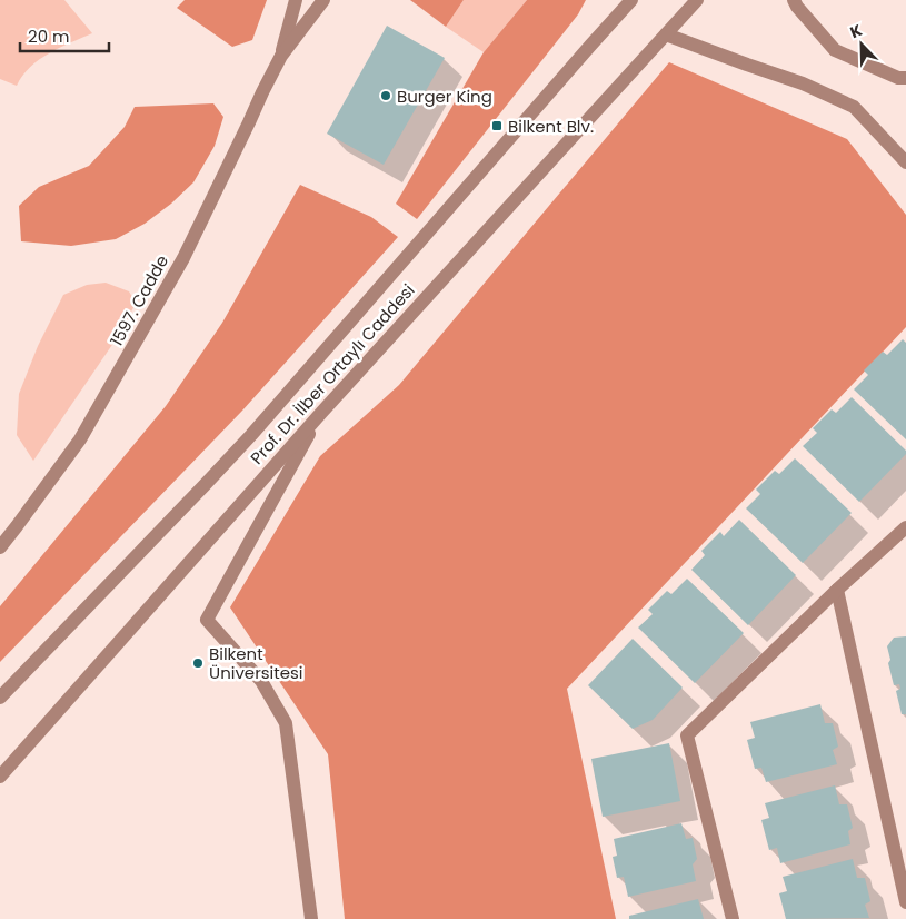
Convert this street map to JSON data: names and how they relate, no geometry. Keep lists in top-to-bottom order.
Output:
{
  "streets": {
    "street": ["1597. Cadde", "Prof. Dr. İlber Ortaylı Caddesi"]
  },
  "places": {
    "other": ["Burger King", "Bilkent Üniversitesi"],
    "transit": ["Bilkent Blv."]
  },
  "scale_bar": "20 m",
  "north": "top left"
}
